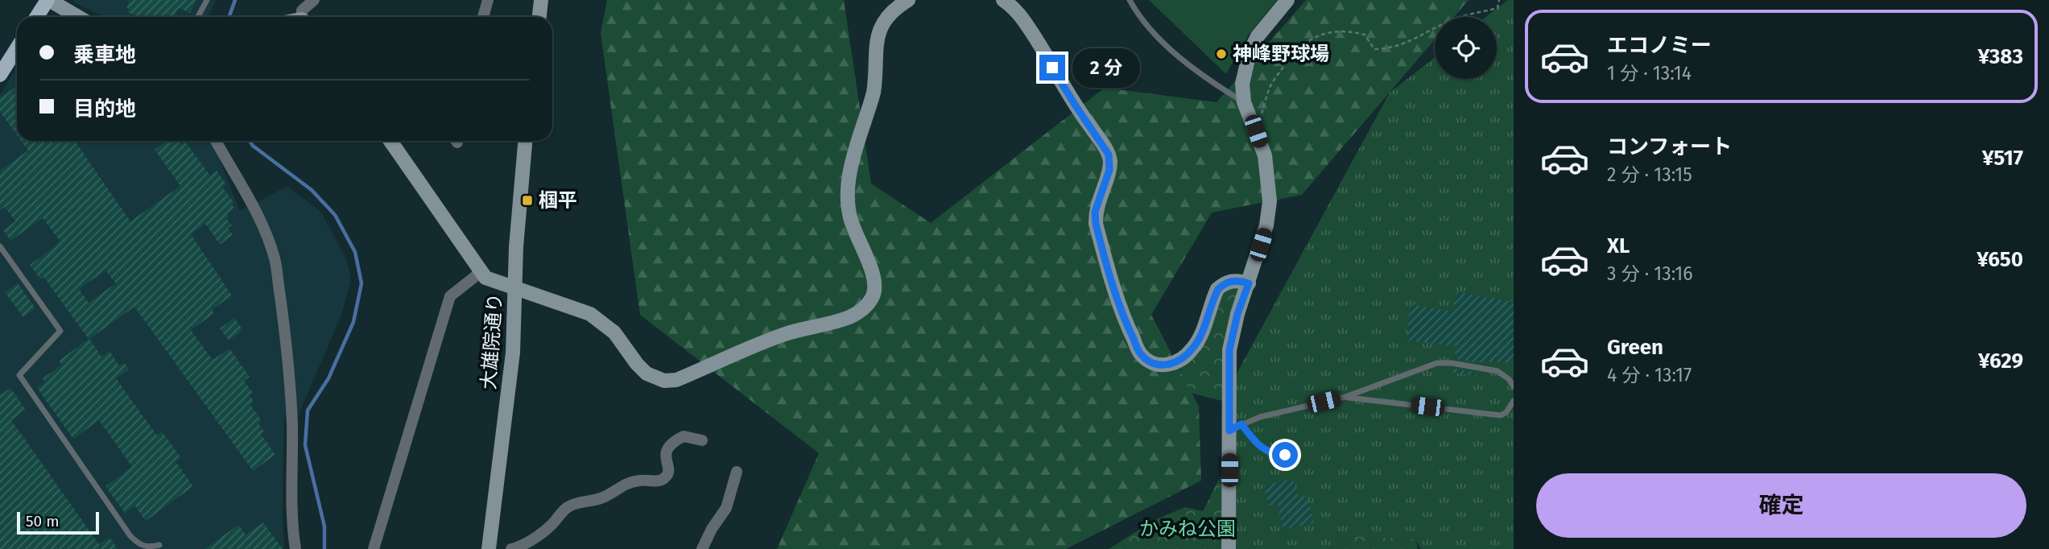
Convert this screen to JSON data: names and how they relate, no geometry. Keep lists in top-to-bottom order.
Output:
{
  "streets": {
    "street": ["大雄院通り"]
  },
  "parks": ["かみね公園"],
  "places": {
    "other": ["神峰野球場"],
    "transit": ["椢平"]
  },
  "scale_bar": "50 m",
  "page": {
    "list": [
      {
        "name": "エコノミー",
        "note": "1 分 · 13:14",
        "value": "¥383"
      },
      {
        "name": "コンフォート",
        "note": "2 分 · 13:15",
        "value": "¥517"
      },
      {
        "name": "XL",
        "note": "3 分 · 13:16",
        "value": "¥650"
      },
      {
        "name": "Green",
        "note": "4 分 · 13:17",
        "value": "¥629"
      }
    ],
    "banner": ["乗車地", "目的地"],
    "bubble": "2 分",
    "buttons": "確定",
    "scale": "50 m"
  }
}
